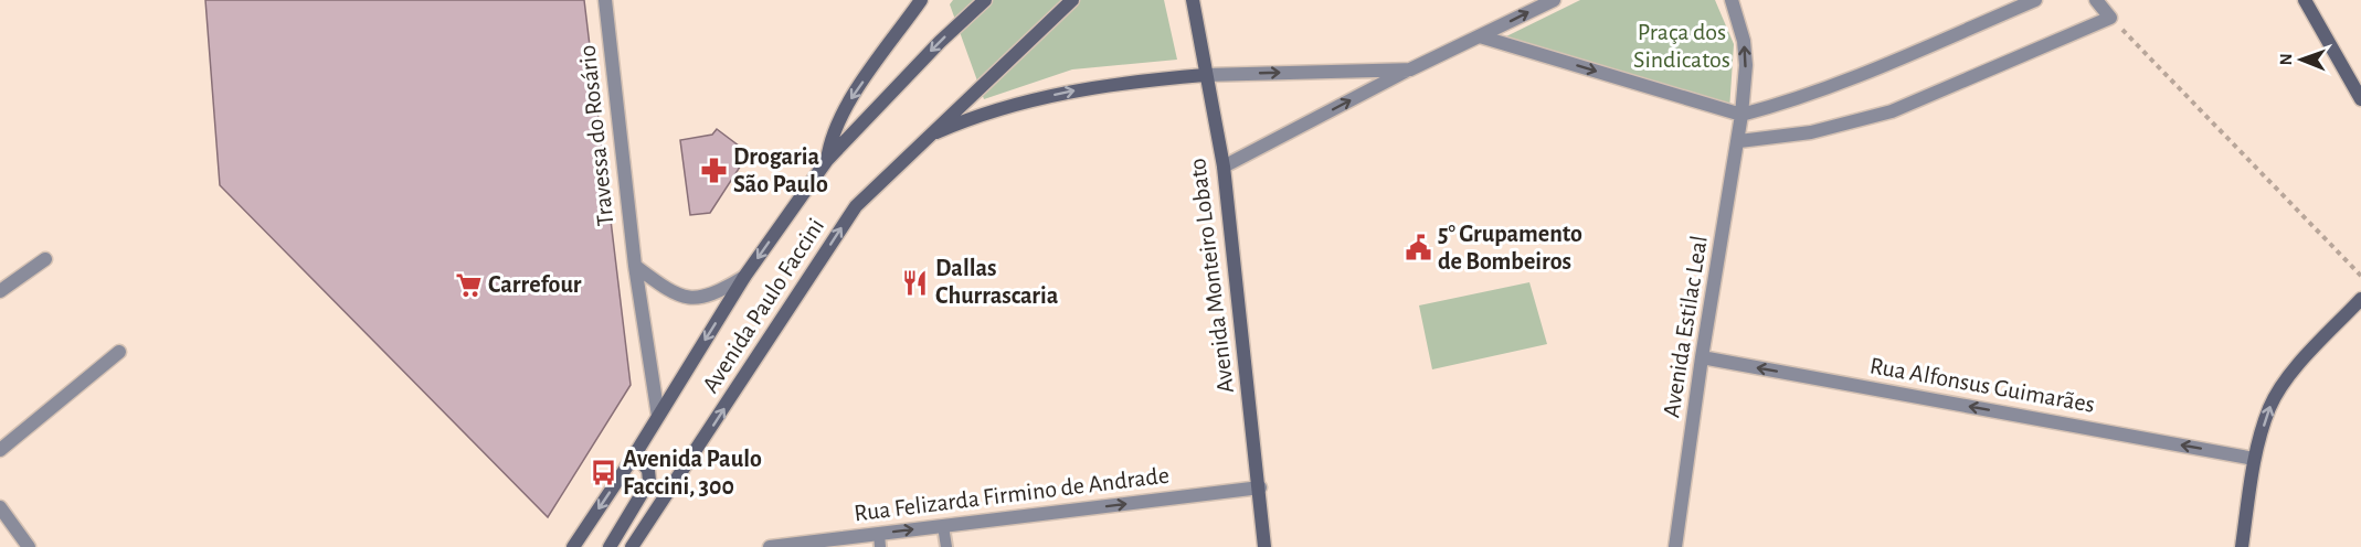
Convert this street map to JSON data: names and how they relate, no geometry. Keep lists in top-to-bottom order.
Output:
{
  "streets": {
    "main road": ["Avenida Monteiro Lobato", "Avenida Paulo Faccini"],
    "street": [
      "Travessa do Rosário",
      "Avenida Estilac Leal",
      "Rua Alfonsus Guimarães",
      "Rua Felizarda Firmino de Andrade"
    ]
  },
  "crossings": [
    ["Travessa do Rosário", "Avenida Paulo Faccini"],
    ["Avenida Monteiro Lobato", "Rua Felizarda Firmino de Andrade"],
    ["Avenida Estilac Leal", "Rua Alfonsus Guimarães"]
  ],
  "one_way": ["Rua Alfonsus Guimarães", "Rua Felizarda Firmino de Andrade"],
  "parks": ["Praça dos Sindicatos"],
  "places": {
    "pharmacy": ["Drogaria São Paulo"],
    "public building": ["5° Grupamento de Bombeiros"],
    "restaurant": ["Dallas Churrascaria"],
    "supermarket": ["Carrefour"],
    "bus stop": ["Avenida Paulo Faccini, 300"]
  },
  "north": "left"
}
